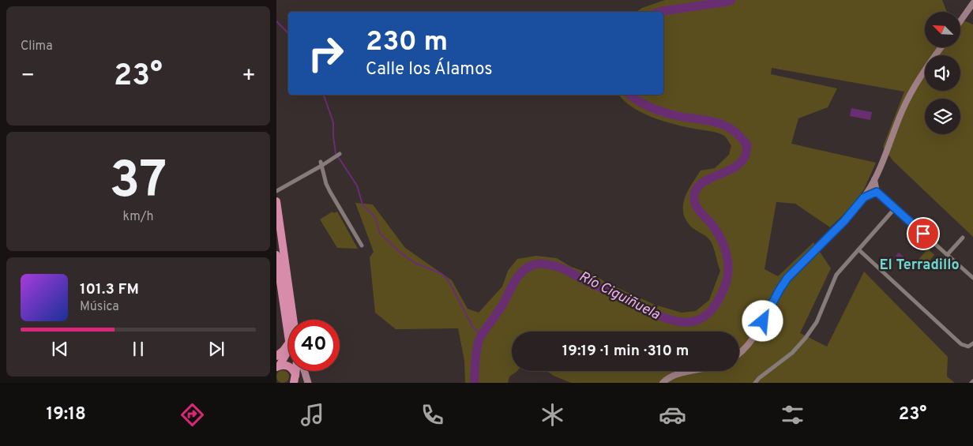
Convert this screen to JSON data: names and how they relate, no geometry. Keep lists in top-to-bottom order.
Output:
{
  "districts": ["El Terradillo"],
  "water": ["Río Ciguiñuela"],
  "north": "top left",
  "page": {
    "tile": [
      "Clima",
      ["37", "km/h"]
    ],
    "turn": ["230 m", "Calle los Álamos"],
    "heat": ["−", "23°", "+"],
    "song": ["101.3 FM", "Música"],
    "limit": "40",
    "trip": "19:19 · 1 min · 310 m",
    "tabs": ["19:18", "23°"]
  }
}
